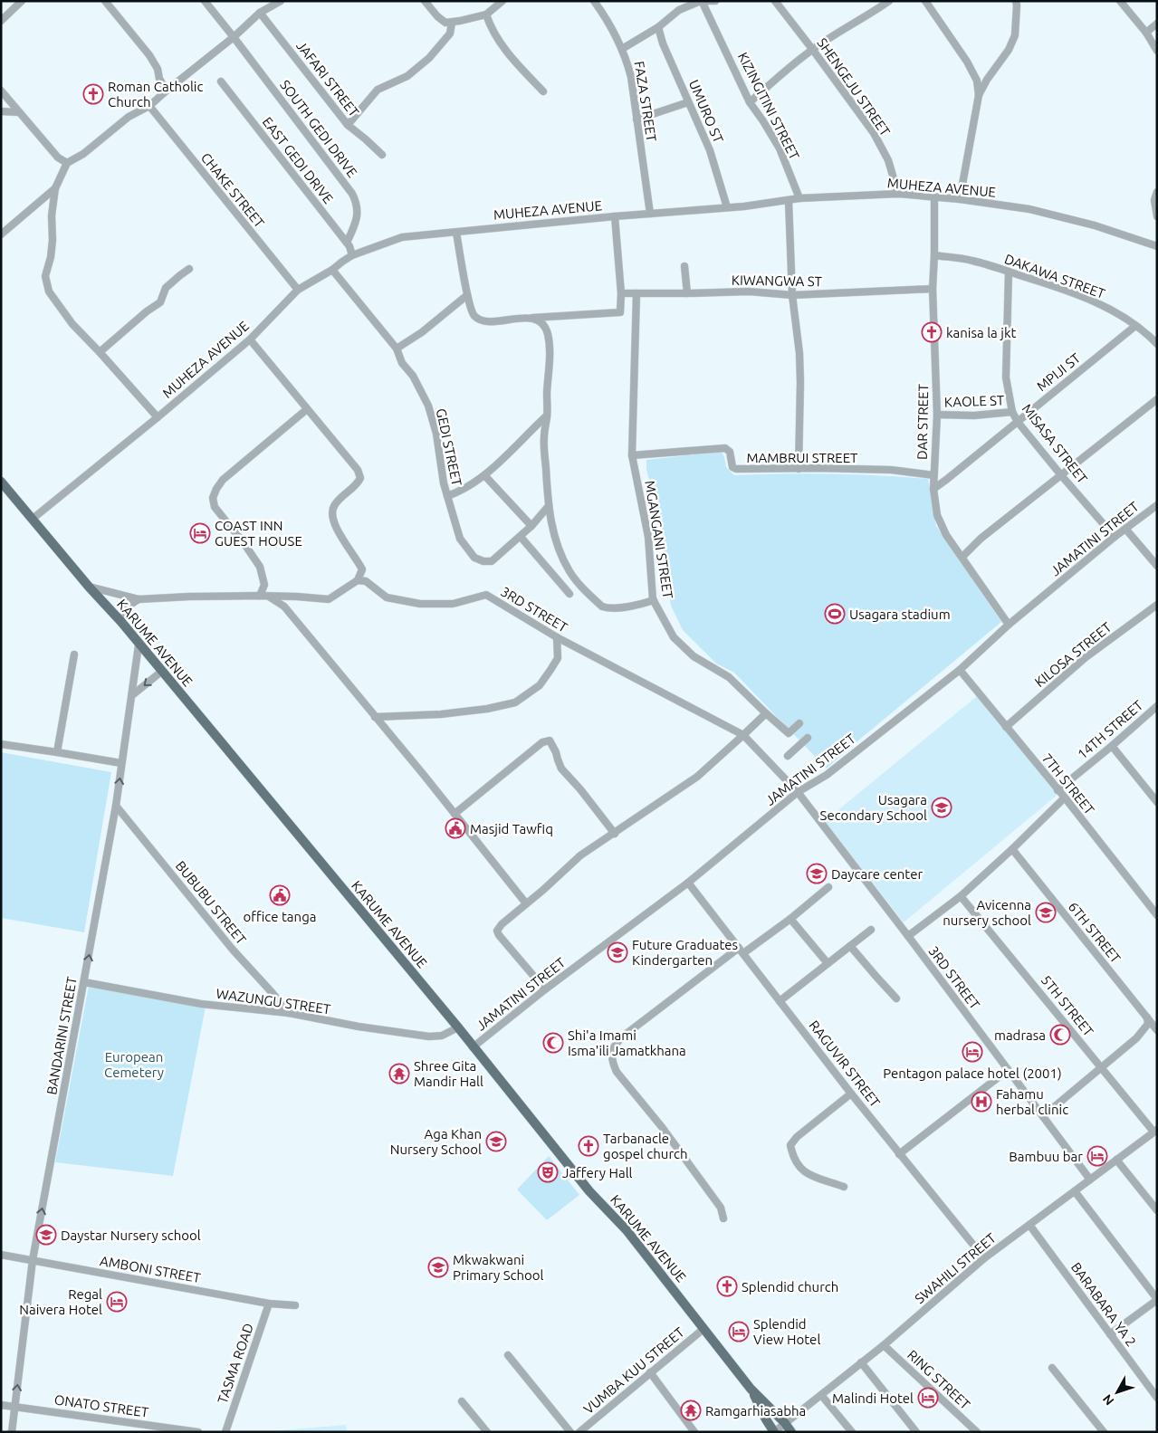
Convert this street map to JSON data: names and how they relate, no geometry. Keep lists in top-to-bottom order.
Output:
{
  "streets": {
    "main road": ["KARUME AVENUE"],
    "street": [
      "JAFARI STREET",
      "SHENGEJU STREET",
      "FAZA STREET",
      "KIZINGITINI STREET",
      "UMURO ST",
      "SOUTH GEDI DRIVE",
      "EAST GEDI DRIVE",
      "MUHEZA AVENUE",
      "CHAKE STREET",
      "DAKAWA STREET",
      "KIWANGWA ST",
      "MPIJI ST",
      "KAOLE ST",
      "DAR STREET",
      "MISASA STREET",
      "GEDI STREET",
      "MAMBRUI STREET",
      "JAMATINI STREET",
      "MGANGANI STREET",
      "3RD STREET",
      "KILOSA STREET",
      "14TH STREET",
      "7TH STREET",
      "BUBUBU STREET",
      "6TH STREET",
      "WAZUNGU STREET",
      "5TH STREET",
      "BANDARINI STREET",
      "RAGUVIR STREET",
      "SWAHILI STREET",
      "AMBONI STREET",
      "BARABARA YA 2",
      "TASMA ROAD",
      "VUMBA KUU STREET",
      "RING STREET",
      "ONATO STREET"
    ]
  },
  "crossings": [
    ["SHENGEJU STREET", "MUHEZA AVENUE"],
    ["FAZA STREET", "MUHEZA AVENUE"],
    ["KIZINGITINI STREET", "MUHEZA AVENUE"],
    ["UMURO ST", "MUHEZA AVENUE"],
    ["SOUTH GEDI DRIVE", "EAST GEDI DRIVE"],
    ["EAST GEDI DRIVE", "MUHEZA AVENUE"],
    ["MUHEZA AVENUE", "CHAKE STREET"],
    ["MUHEZA AVENUE", "DAR STREET"],
    ["MUHEZA AVENUE", "GEDI STREET"],
    ["MUHEZA AVENUE", "KARUME AVENUE"],
    ["DAKAWA STREET", "MPIJI ST"],
    ["DAKAWA STREET", "DAR STREET"],
    ["DAKAWA STREET", "MISASA STREET"],
    ["KIWANGWA ST", "DAR STREET"],
    ["KIWANGWA ST", "MGANGANI STREET"],
    ["MPIJI ST", "DAR STREET"],
    ["MPIJI ST", "MISASA STREET"],
    ["KAOLE ST", "DAR STREET"],
    ["KAOLE ST", "MISASA STREET"],
    ["DAR STREET", "MAMBRUI STREET"],
    ["DAR STREET", "JAMATINI STREET"],
    ["MISASA STREET", "JAMATINI STREET"],
    ["MAMBRUI STREET", "MGANGANI STREET"],
    ["JAMATINI STREET", "3RD STREET"],
    ["JAMATINI STREET", "KARUME AVENUE"],
    ["JAMATINI STREET", "7TH STREET"],
    ["JAMATINI STREET", "RAGUVIR STREET"],
    ["3RD STREET", "SWAHILI STREET"],
    ["KARUME AVENUE", "WAZUNGU STREET"],
    ["KARUME AVENUE", "BANDARINI STREET"],
    ["KARUME AVENUE", "SWAHILI STREET"],
    ["KARUME AVENUE", "VUMBA KUU STREET"],
    ["KILOSA STREET", "7TH STREET"],
    ["14TH STREET", "7TH STREET"],
    ["BUBUBU STREET", "WAZUNGU STREET"],
    ["BUBUBU STREET", "BANDARINI STREET"],
    ["WAZUNGU STREET", "BANDARINI STREET"],
    ["5TH STREET", "SWAHILI STREET"],
    ["BANDARINI STREET", "AMBONI STREET"],
    ["BANDARINI STREET", "ONATO STREET"],
    ["RAGUVIR STREET", "SWAHILI STREET"],
    ["SWAHILI STREET", "BARABARA YA 2"],
    ["SWAHILI STREET", "RING STREET"],
    ["AMBONI STREET", "TASMA ROAD"]
  ],
  "one_way": ["BANDARINI STREET"],
  "parks": ["European Cemetery"],
  "places": {
    "church": [
      "Roman Catholic Church",
      "kanisa la jkt",
      "Tarbanacle gospel church",
      "Splendid church"
    ],
    "hotel": [
      "COAST INN GUEST HOUSE",
      "Pentagon palace hotel (2001)",
      "Bambuu bar",
      "Regal Naivera Hotel",
      "Splendid View Hotel",
      "Malindi Hotel"
    ],
    "sports": ["Usagara stadium"],
    "school or university": [
      "Usagara Secondary School",
      "Daycare center",
      "Avicenna nursery school",
      "Future Graduates Kindergarten",
      "Aga Khan Nursery School",
      "Daystar Nursery school",
      "Mkwakwani Primary School"
    ],
    "public building": ["Masjid Tawfiq", "office tanga"],
    "mosque": ["madrasa", "Shi'a Imami Isma'ili Jamatkhana"],
    "temple": ["Shree Gita Mandir Hall", "Ramgarhiasabha"],
    "hospital": ["Fahamu herbal clinic"],
    "theatre": ["Jaffery Hall"]
  },
  "north": "bottom left"
}
